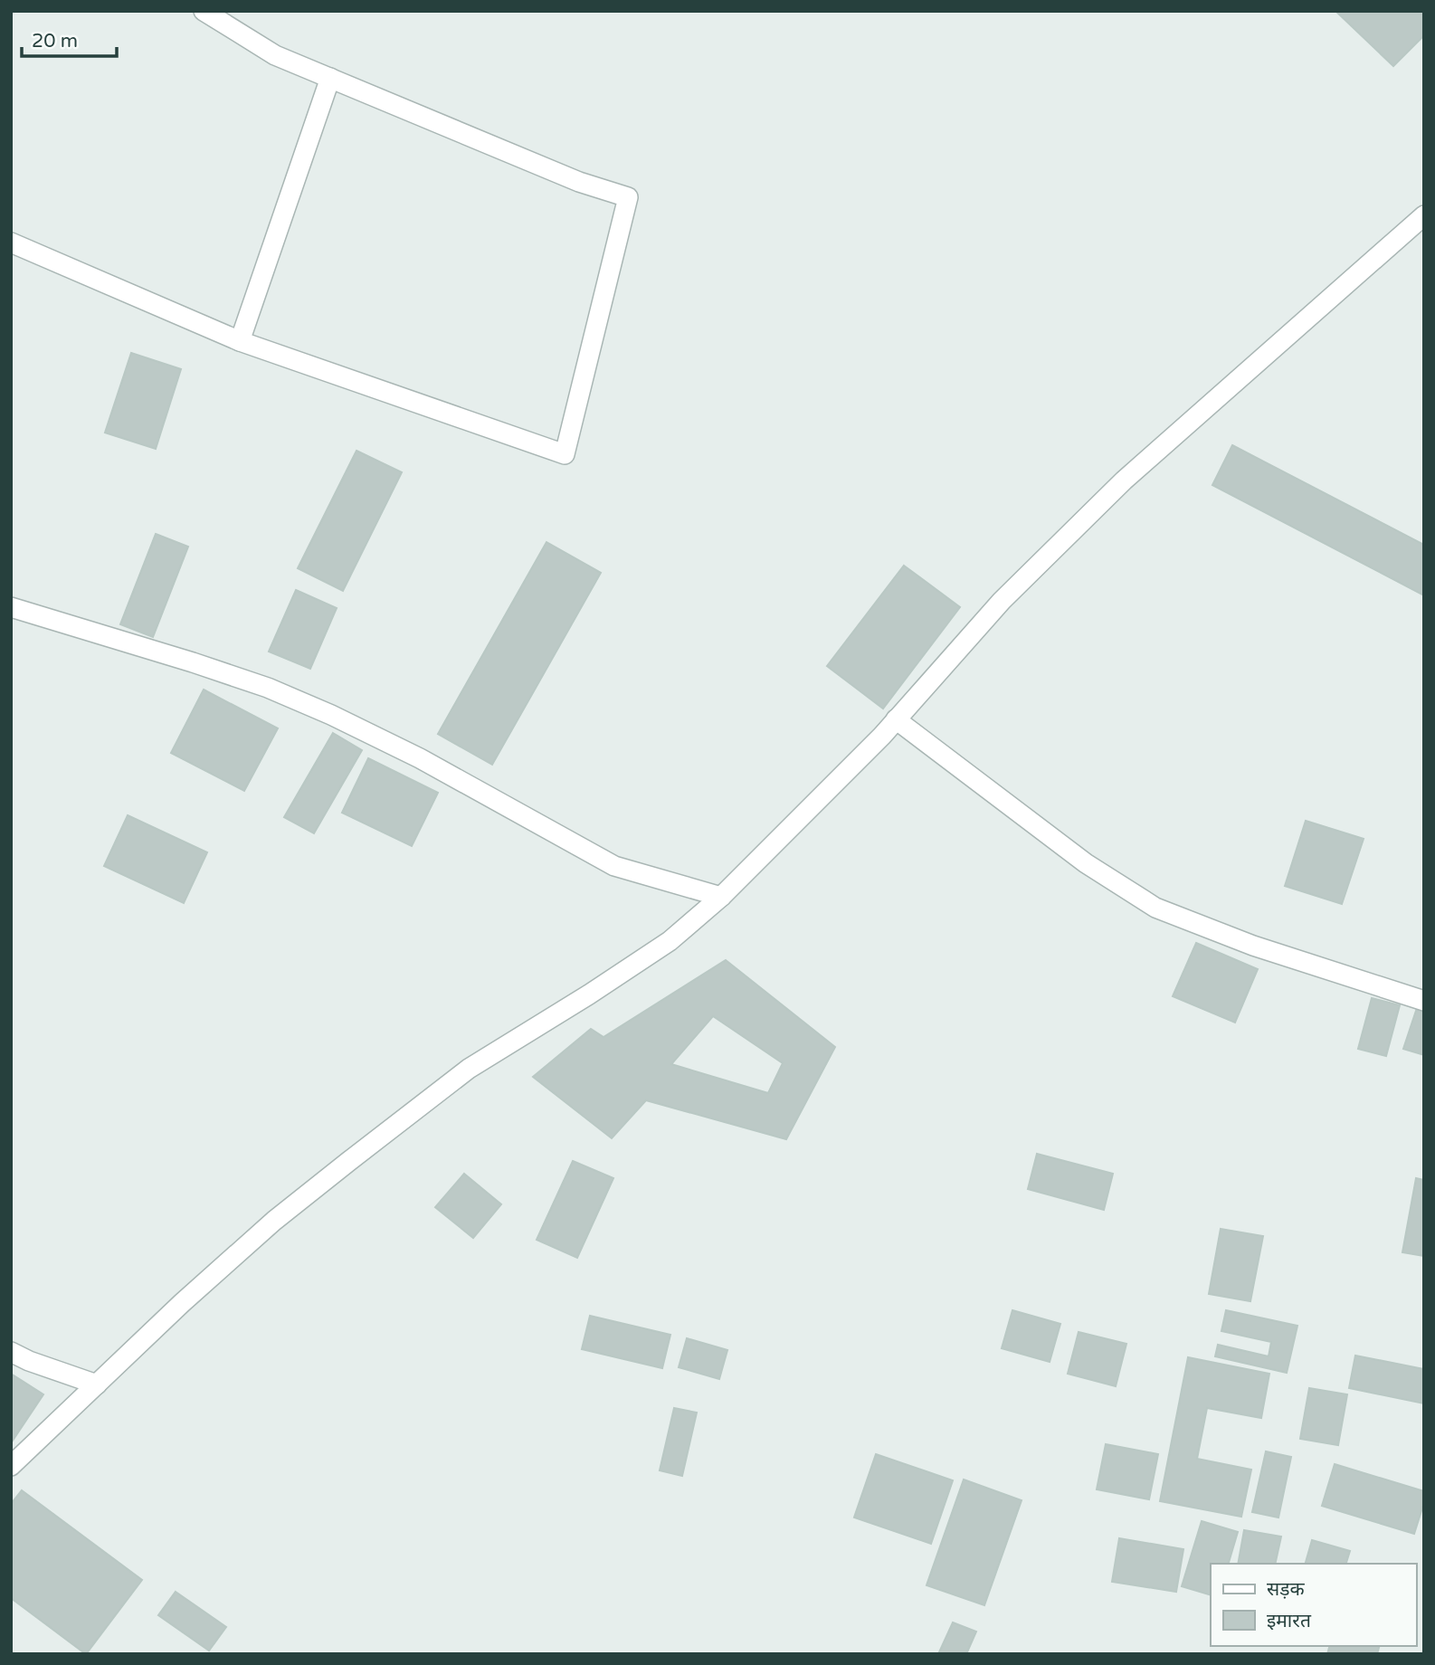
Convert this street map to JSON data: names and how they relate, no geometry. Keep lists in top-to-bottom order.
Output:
{
  "legend": ["सड़क", "इमारत"],
  "scale_bar": "20 m"
}
